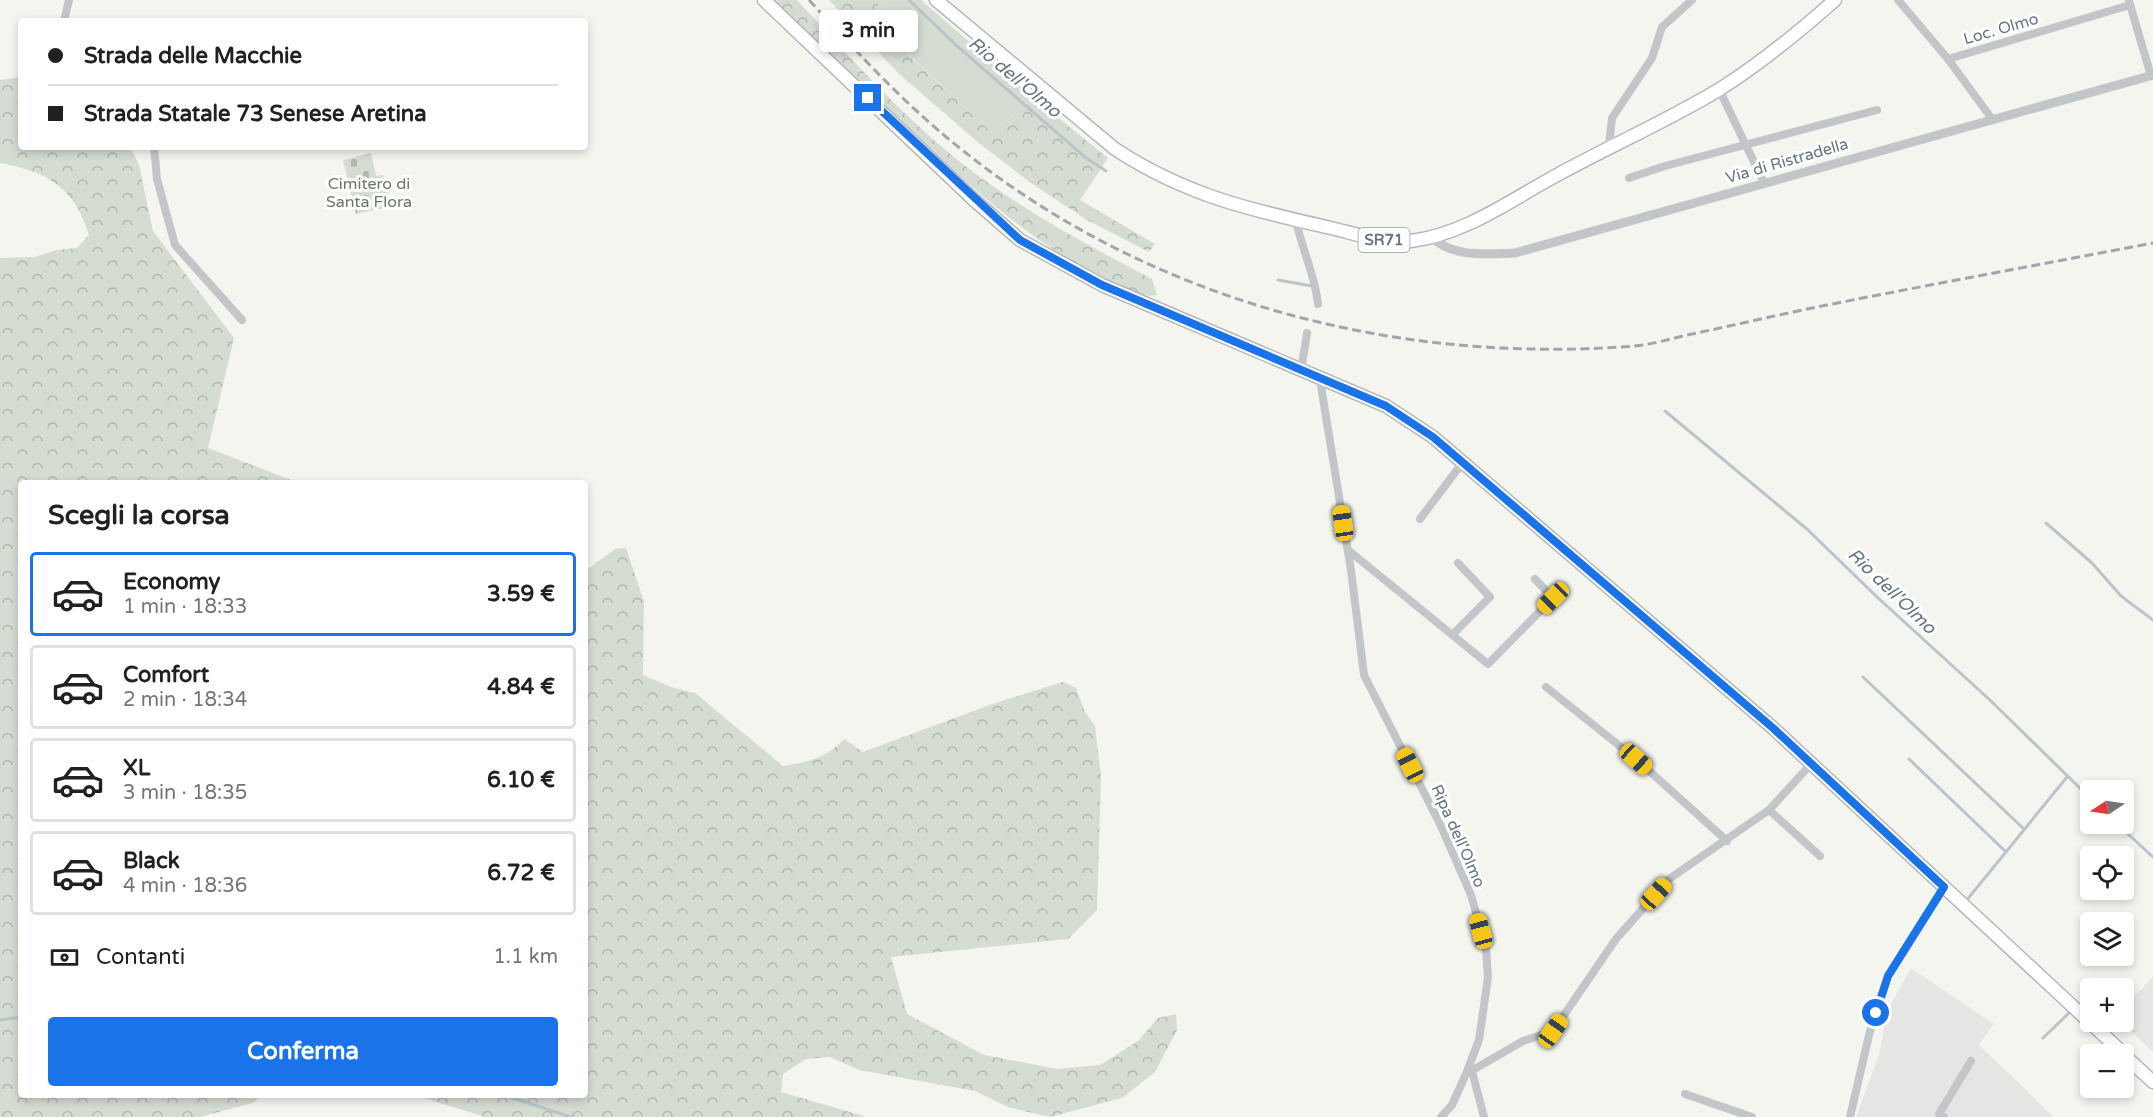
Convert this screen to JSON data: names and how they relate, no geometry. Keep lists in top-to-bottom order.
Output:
{
  "streets": {
    "main road": ["SR71"],
    "street": ["Loc. Olmo", "Via di Ristradella", "Ripa dell'Olmo"]
  },
  "crossings": [
    ["Loc. Olmo", "Via di Ristradella"],
    ["Via di Ristradella", "SR71"]
  ],
  "water": ["Rio dell'Olmo"],
  "parks": ["Cimitero di Santa Flora"],
  "north": "left",
  "page": {
    "bubble": "3 min",
    "banner": ["Strada delle Macchie", "Strada Statale 73 Senese Aretina"],
    "heading": "Scegli la corsa",
    "list": [
      {
        "name": "Economy",
        "note": "1 min · 18:33",
        "value": "3.59 €"
      },
      {
        "name": "Comfort",
        "note": "2 min · 18:34",
        "value": "4.84 €"
      },
      {
        "name": "XL",
        "note": "3 min · 18:35",
        "value": "6.10 €"
      },
      {
        "name": "Black",
        "note": "4 min · 18:36",
        "value": "6.72 €"
      }
    ],
    "map_buttons": ["+", "−"],
    "pay": ["Contanti", "1.1 km"],
    "buttons": "Conferma"
  }
}
